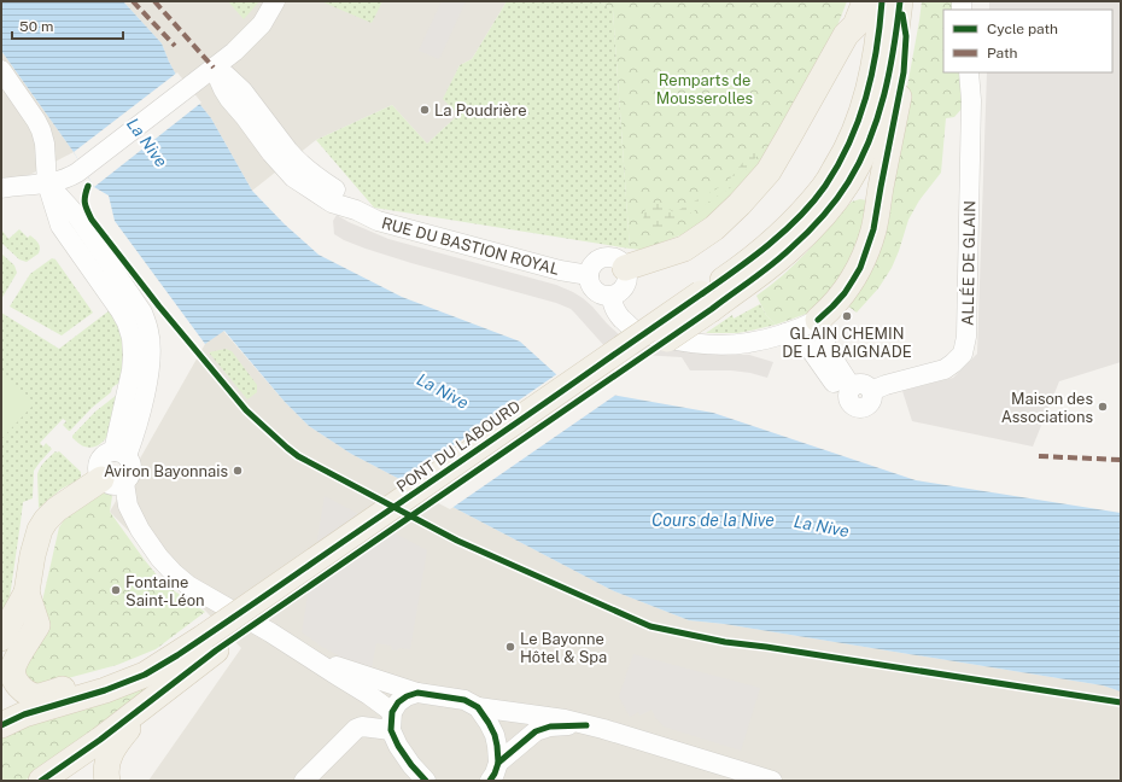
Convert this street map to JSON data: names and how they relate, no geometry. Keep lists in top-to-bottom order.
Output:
{
  "streets": {
    "main road": ["PONT DU LABOURD"],
    "street": ["RUE DU BASTION ROYAL", "ALLÉE DE GLAIN"]
  },
  "water": ["La Nive", "Cours de la Nive"],
  "parks": ["Remparts de Mousserolles"],
  "places": [
    "La Poudrière",
    "GLAIN CHEMIN DE LA BAIGNADE",
    "Maison des Associations",
    "Aviron Bayonnais",
    "Fontaine Saint-Léon",
    "Le Bayonne Hôtel & Spa"
  ],
  "legend": ["Cycle path", "Path"],
  "scale_bar": "50 m"
}
